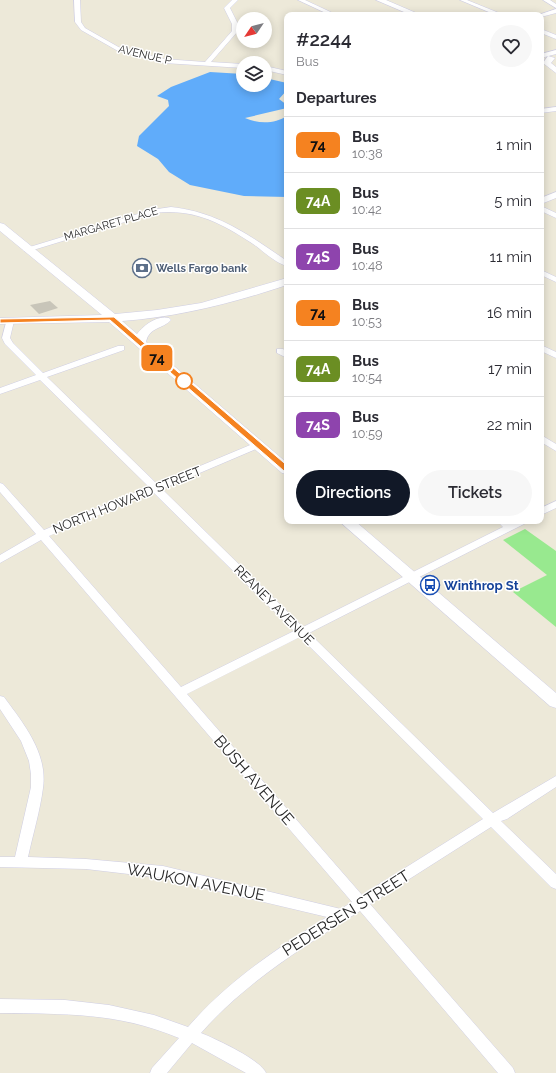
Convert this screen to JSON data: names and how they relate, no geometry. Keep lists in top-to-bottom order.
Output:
{
  "streets": {
    "street": [
      "AVENUE P",
      "MARGARET PLACE",
      "NORTH HOWARD STREET",
      "REANEY AVENUE",
      "BUSH AVENUE",
      "WAUKON AVENUE",
      "PEDERSEN STREET"
    ]
  },
  "crossings": [
    ["NORTH HOWARD STREET", "REANEY AVENUE"],
    ["NORTH HOWARD STREET", "BUSH AVENUE"],
    ["REANEY AVENUE", "PEDERSEN STREET"],
    ["BUSH AVENUE", "PEDERSEN STREET"],
    ["WAUKON AVENUE", "PEDERSEN STREET"]
  ],
  "places": {
    "bank": ["Wells Fargo bank"],
    "bus stop": ["Winthrop St"]
  },
  "lines": ["bus line 74"],
  "north": "bottom left",
  "page": {
    "on_map": "74",
    "heading": [
      ["#2244", "Bus"],
      "Departures"
    ],
    "list": [
      {
        "mark": "74",
        "name": "Bus",
        "note": "10:38",
        "value": "1 min"
      },
      {
        "mark": "74A",
        "name": "Bus",
        "note": "10:42",
        "value": "5 min"
      },
      {
        "mark": "74S",
        "name": "Bus",
        "note": "10:48",
        "value": "11 min"
      },
      {
        "mark": "74",
        "name": "Bus",
        "note": "10:53",
        "value": "16 min"
      },
      {
        "mark": "74A",
        "name": "Bus",
        "note": "10:54",
        "value": "17 min"
      },
      {
        "mark": "74S",
        "name": "Bus",
        "note": "10:59",
        "value": "22 min"
      }
    ],
    "buttons": ["Directions", "Tickets"]
  }
}
